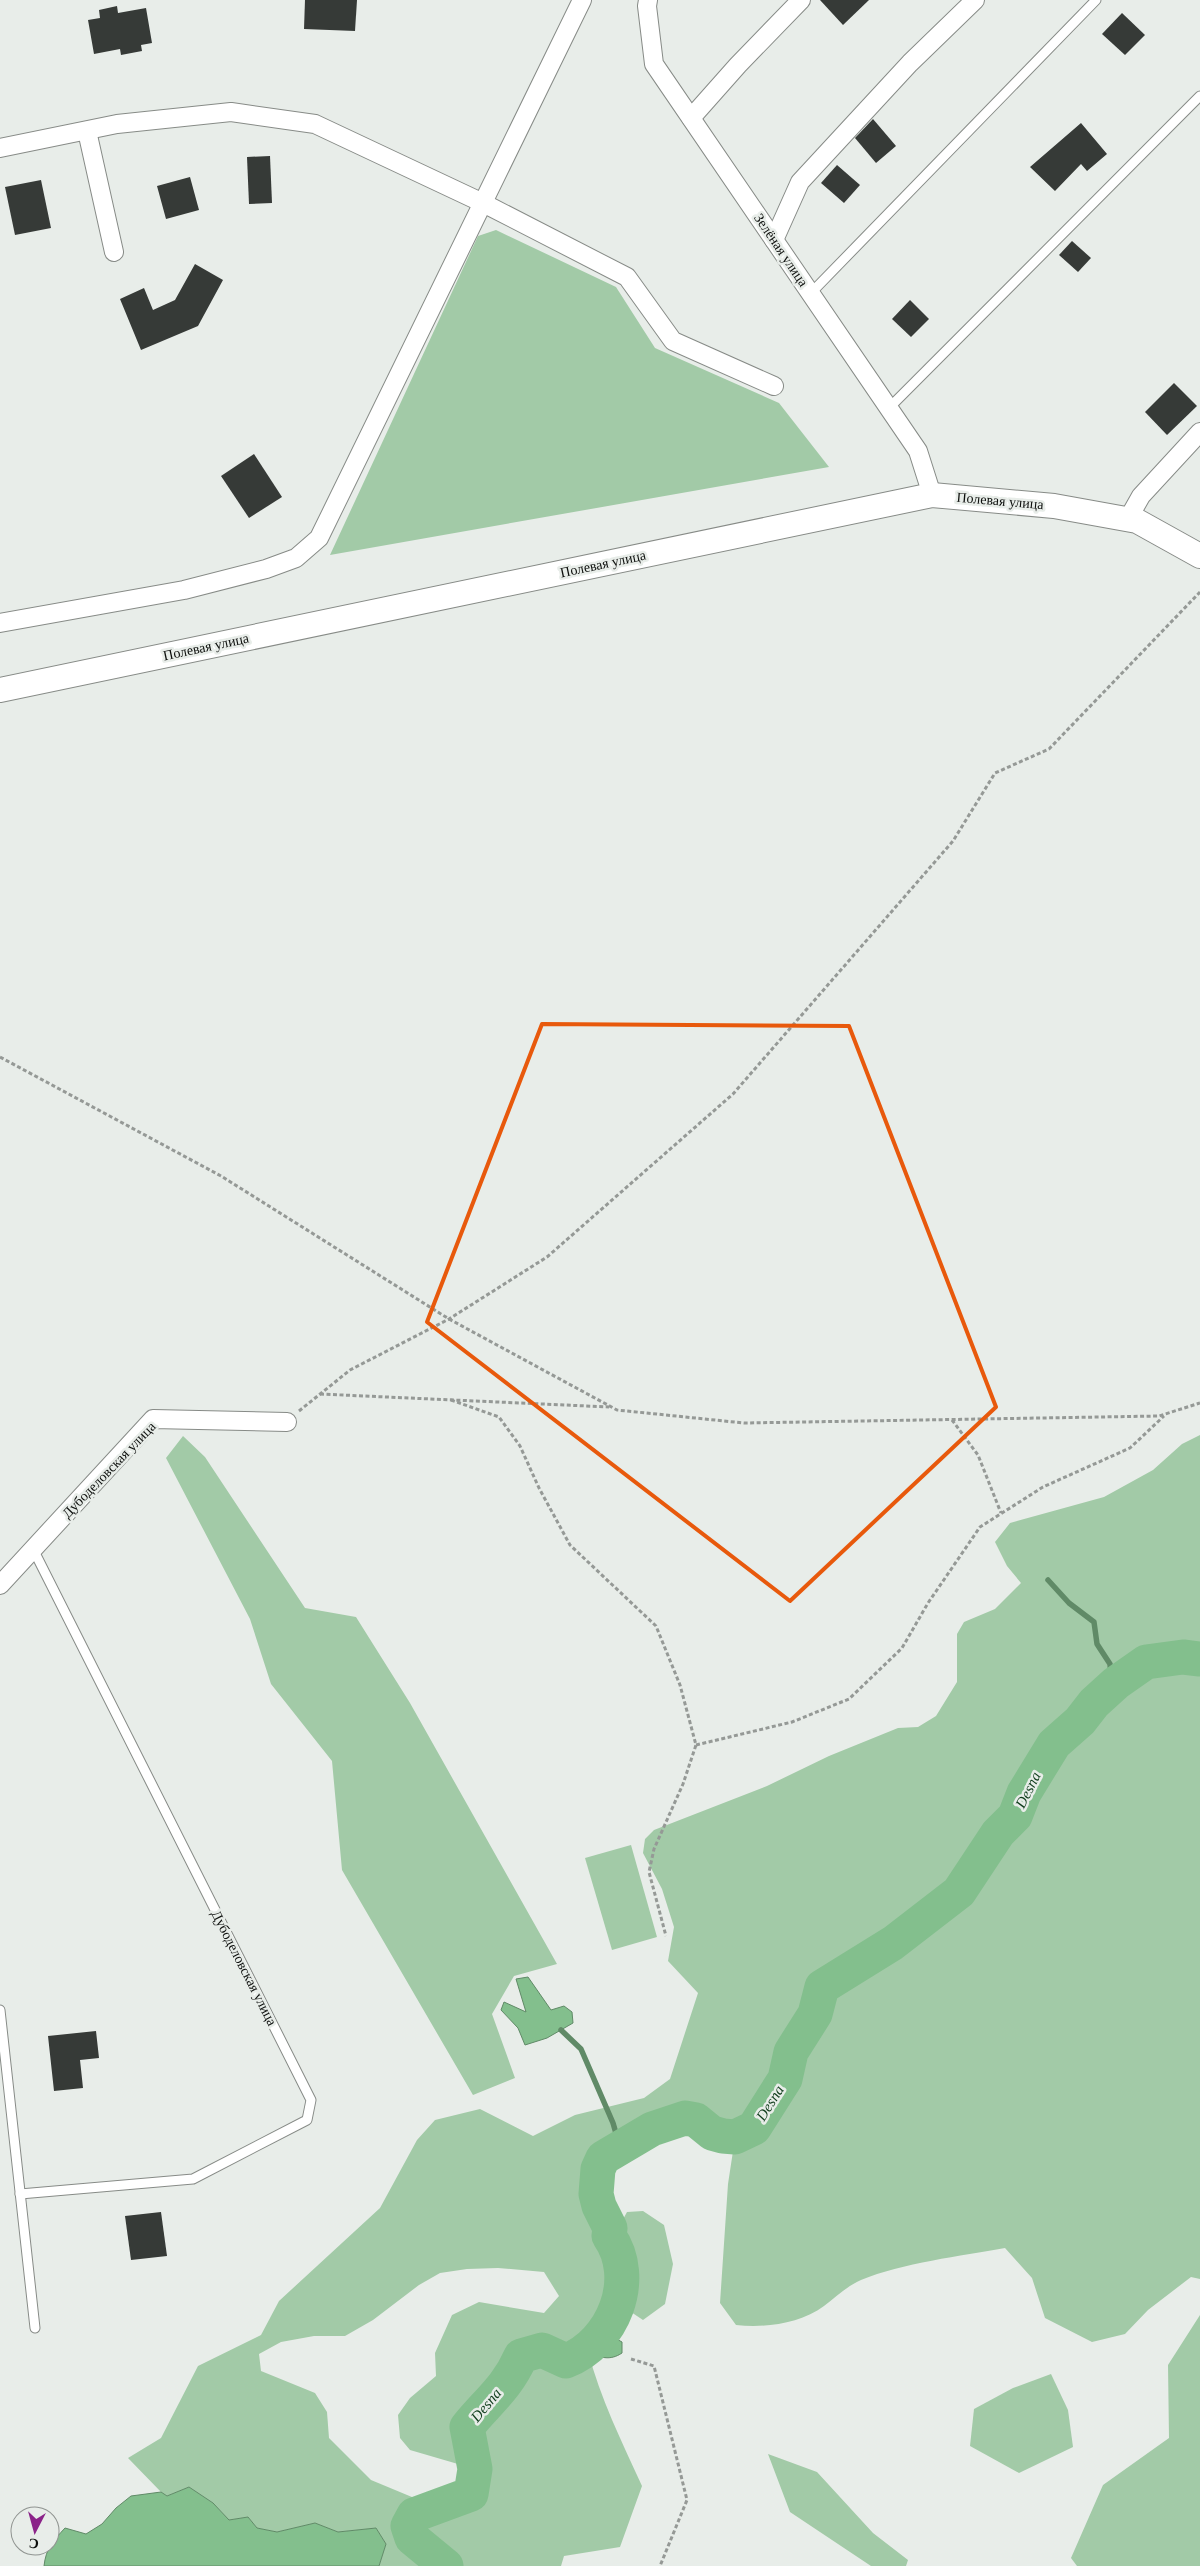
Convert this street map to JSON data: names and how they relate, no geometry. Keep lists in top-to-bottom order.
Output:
{
  "streets": {
    "street": ["Зелёная улица", "Полевая улица", "Дубоделовская улица"]
  },
  "crossings": [
    ["Зелёная улица", "Полевая улица"]
  ],
  "water": ["Desna"],
  "north": "bottom"
}
